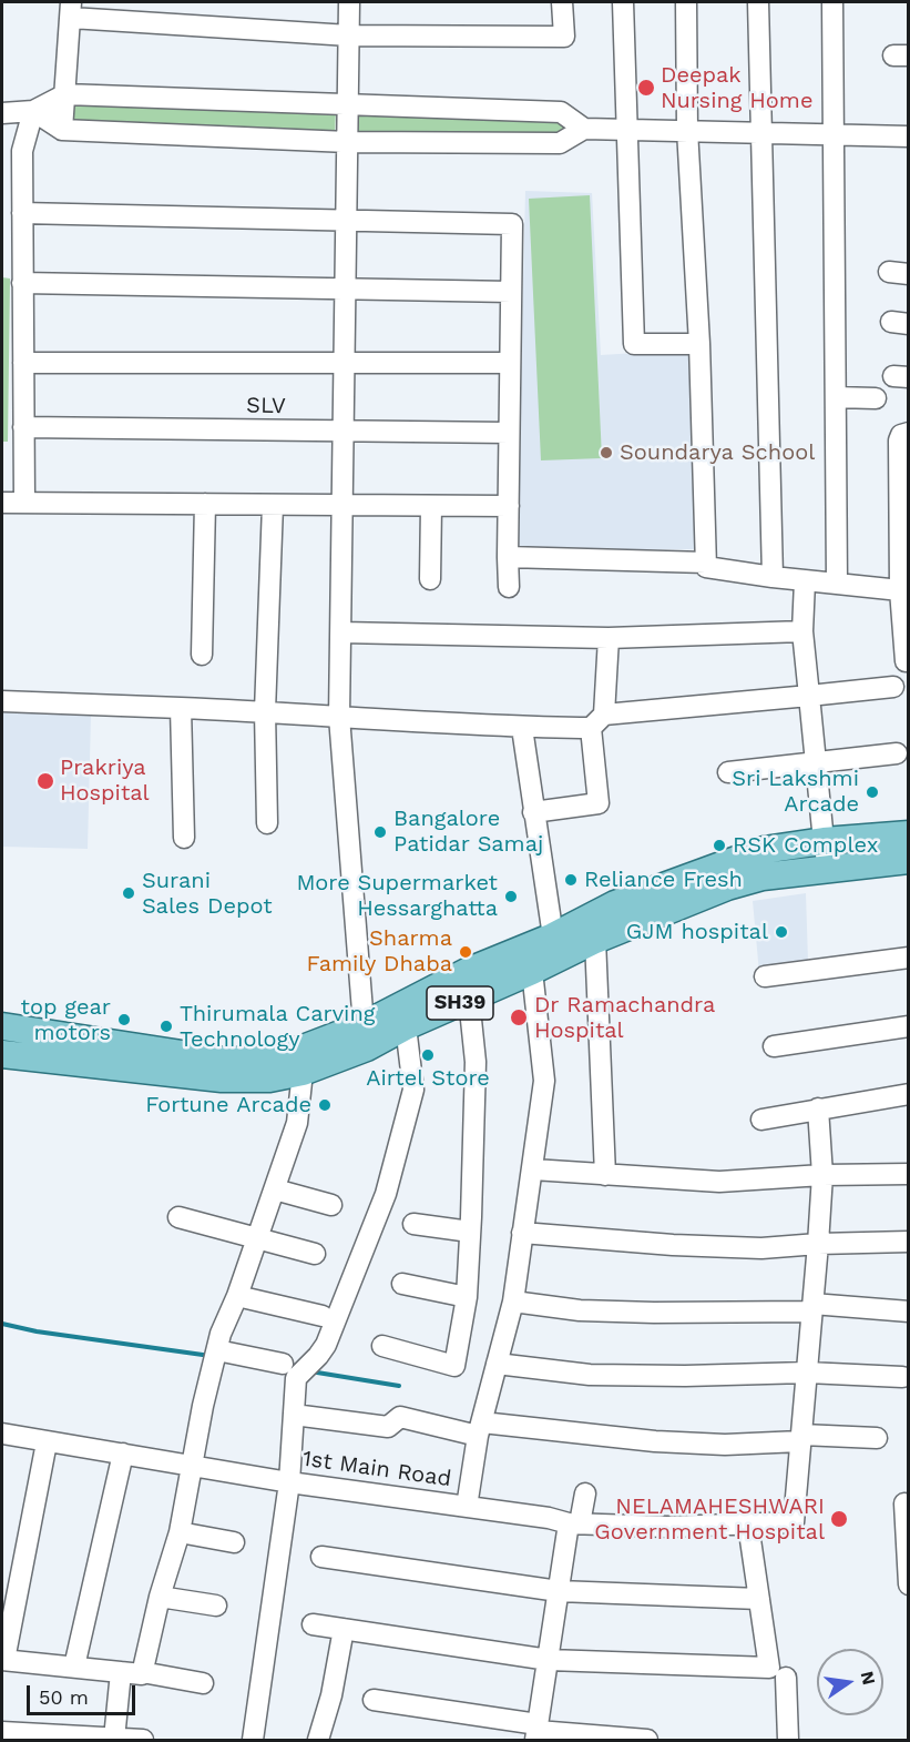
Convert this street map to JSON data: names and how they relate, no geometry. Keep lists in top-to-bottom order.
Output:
{
  "streets": {
    "main road": ["SH39"],
    "street": ["SLV", "1st Main Road"]
  },
  "places": [
    "Deepak Nursing Home",
    "Soundarya School",
    "Prakriya Hospital",
    "Sri Lakshmi Arcade",
    "Bangalore Patidar Samaj",
    "RSK Complex",
    "Reliance Fresh",
    "Surani Sales Depot",
    "More Supermarket Hessarghatta",
    "GJM hospital",
    "Sharma Family Dhaba",
    "Dr Ramachandra Hospital",
    "top gear motors",
    "Thirumala Carving Technology",
    "Airtel Store",
    "Fortune Arcade",
    "NELAMAHESHWARI Government Hospital"
  ],
  "scale_bar": "50 m",
  "north": "right"
}
